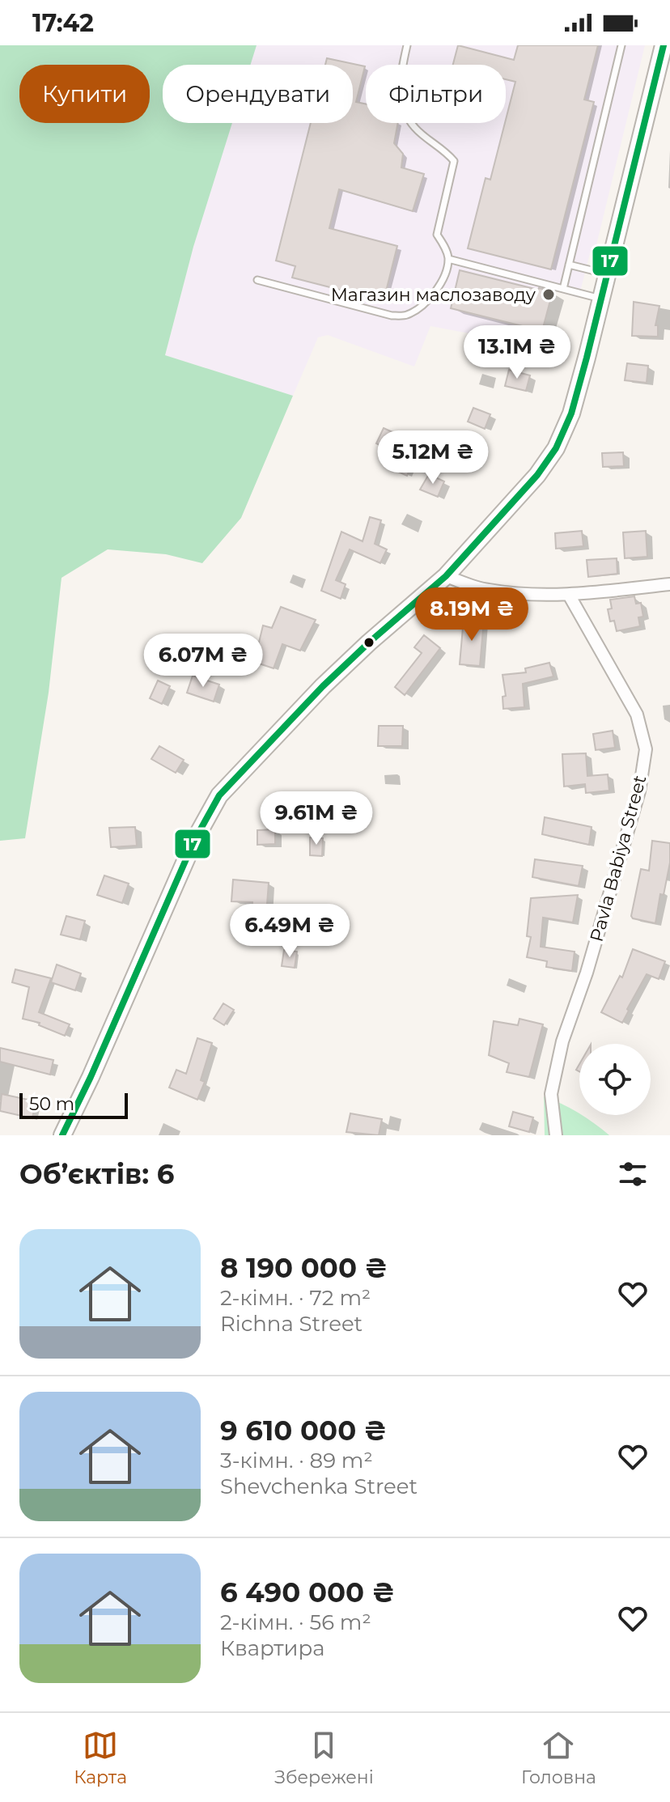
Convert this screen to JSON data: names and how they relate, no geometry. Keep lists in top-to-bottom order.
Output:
{
  "streets": {
    "street": ["Pavla Babiya Street"]
  },
  "places": ["Магазин маслозаводу"],
  "lines": ["transit line 17"],
  "scale_bar": "50 m",
  "page": {
    "status": "17:42",
    "chip": ["Купити", "Орендувати", "Фільтри"],
    "price": [
      "13.1M ₴",
      "5.12M ₴",
      "8.19M ₴",
      "6.07M ₴",
      "9.61M ₴",
      "6.49M ₴"
    ],
    "scale": "50 m",
    "heading": "Об’єктів: 6",
    "list": [
      {
        "name": "8 190 000 ₴",
        "note": "2-кімн. · 72 m² · Richna Street"
      },
      {
        "name": "9 610 000 ₴",
        "note": "3-кімн. · 89 m² · Shevchenka Street"
      },
      {
        "name": "6 490 000 ₴",
        "note": "2-кімн. · 56 m² · Квартира"
      }
    ],
    "tabs": ["Карта", "Збережені", "Головна"]
  }
}
